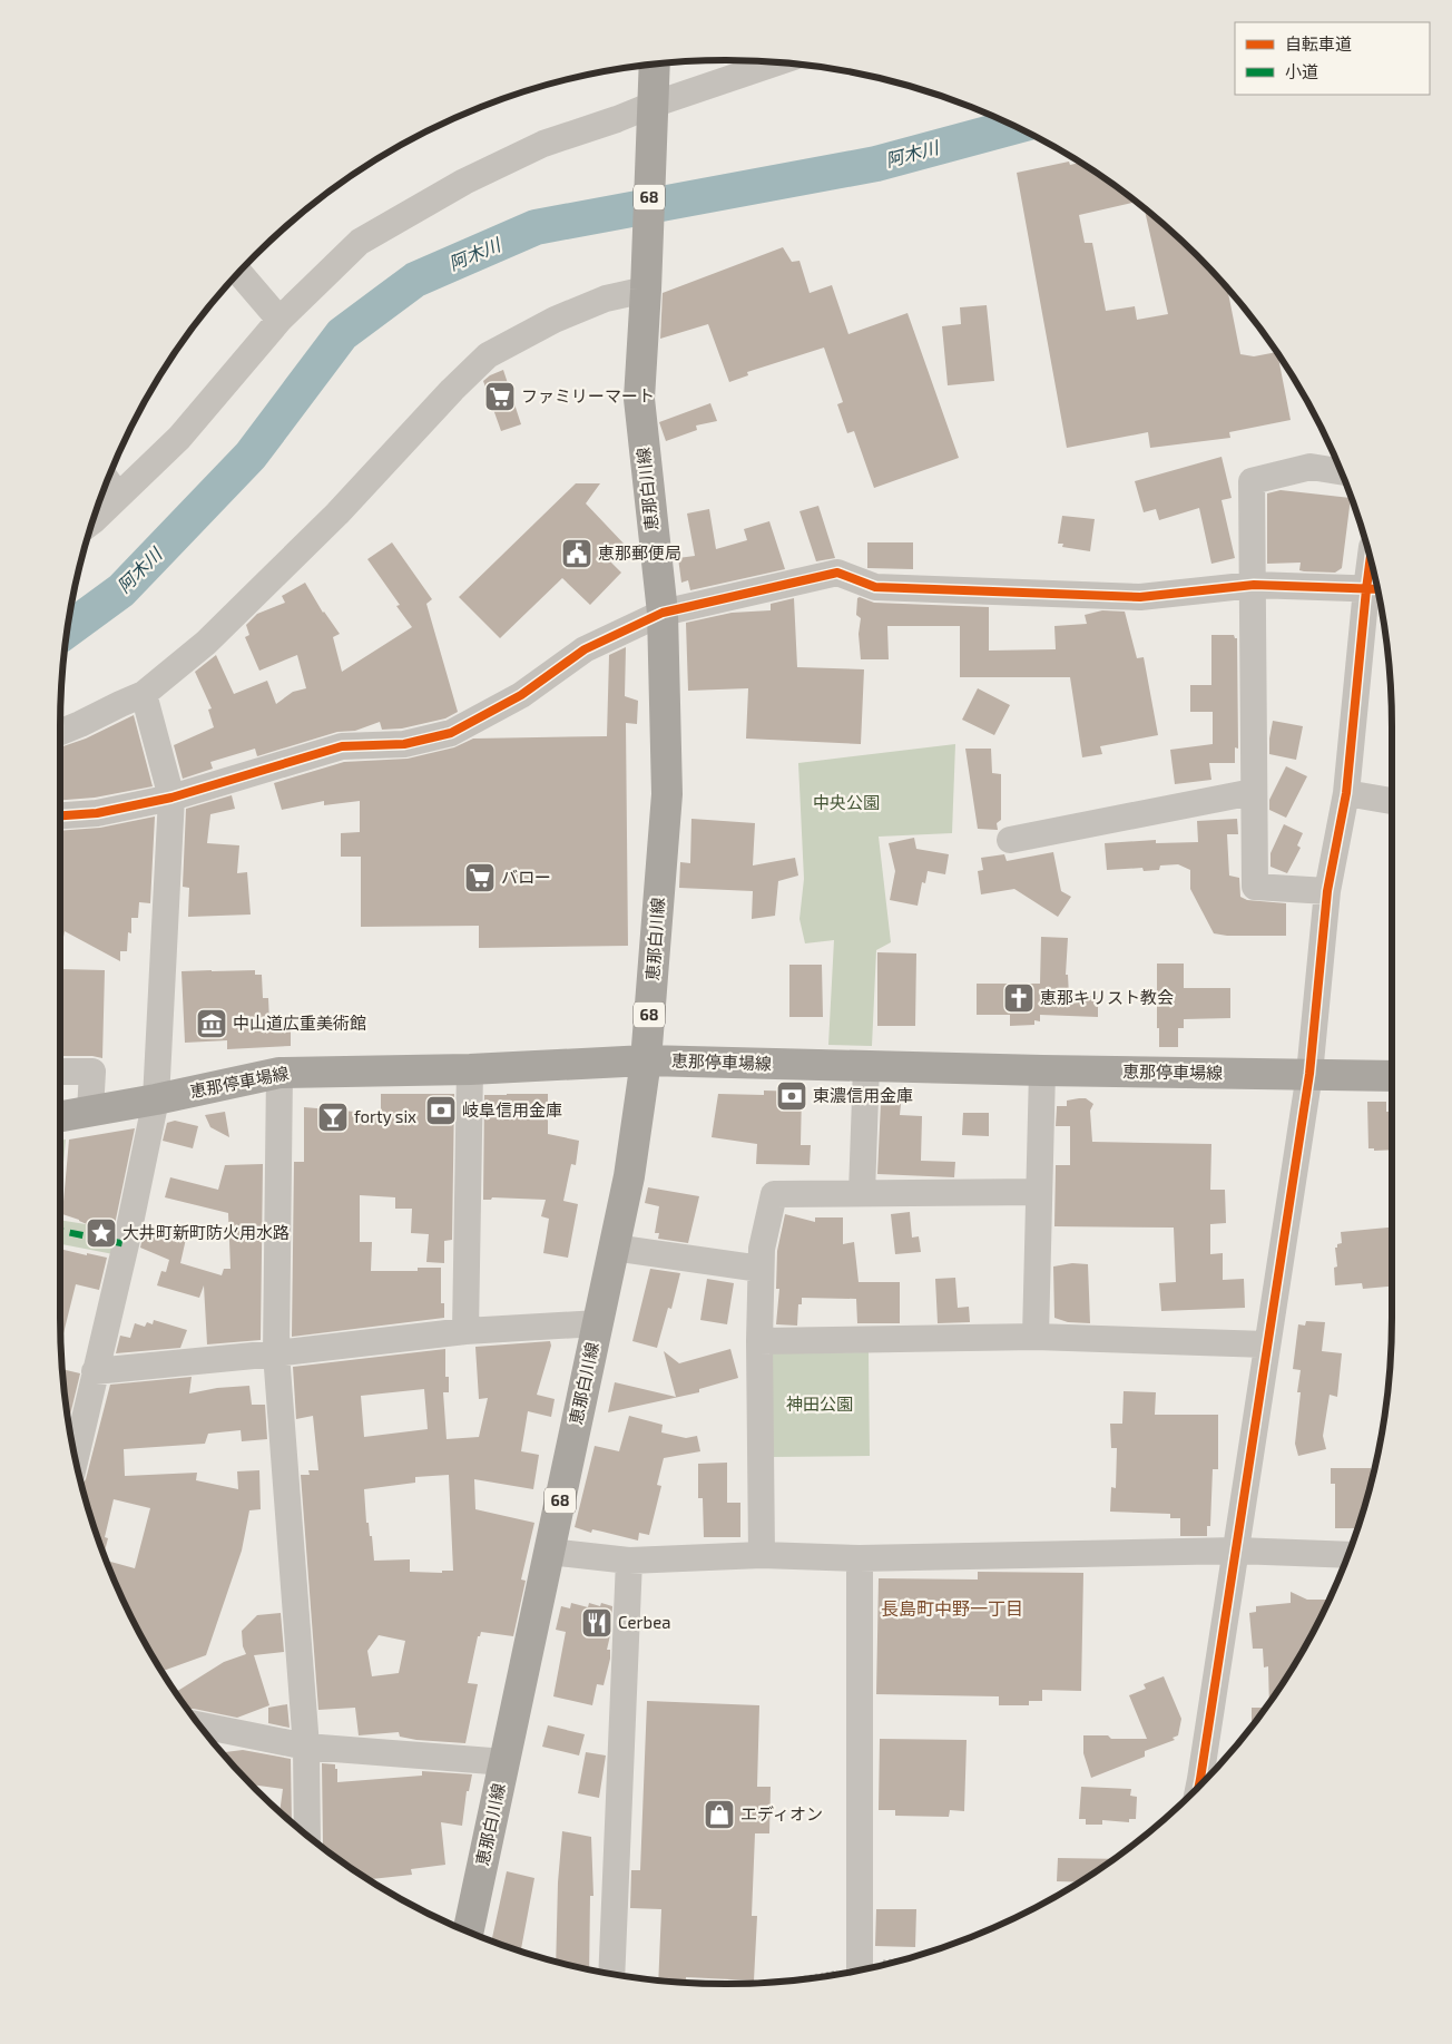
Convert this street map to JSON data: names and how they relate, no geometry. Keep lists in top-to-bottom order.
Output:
{
  "streets": {
    "main road": ["68", "恵那白川線", "恵那停車場線"]
  },
  "crossings": [
    ["恵那白川線", "恵那停車場線"]
  ],
  "districts": ["長島町中野一丁目"],
  "water": ["阿木川"],
  "parks": ["中央公園", "神田公園"],
  "places": {
    "supermarket": ["ファミリーマート", "バロー"],
    "public building": ["恵那郵便局"],
    "church": ["恵那キリスト教会"],
    "museum": ["中山道広重美術館"],
    "bank": ["東濃信用金庫", "岐阜信用金庫"],
    "bar": ["forty six"],
    "place": ["大井町新町防火用水路"],
    "restaurant": ["Cerbea"],
    "shop": ["エディオン"]
  },
  "legend": ["自転車道", "小道"]
}
